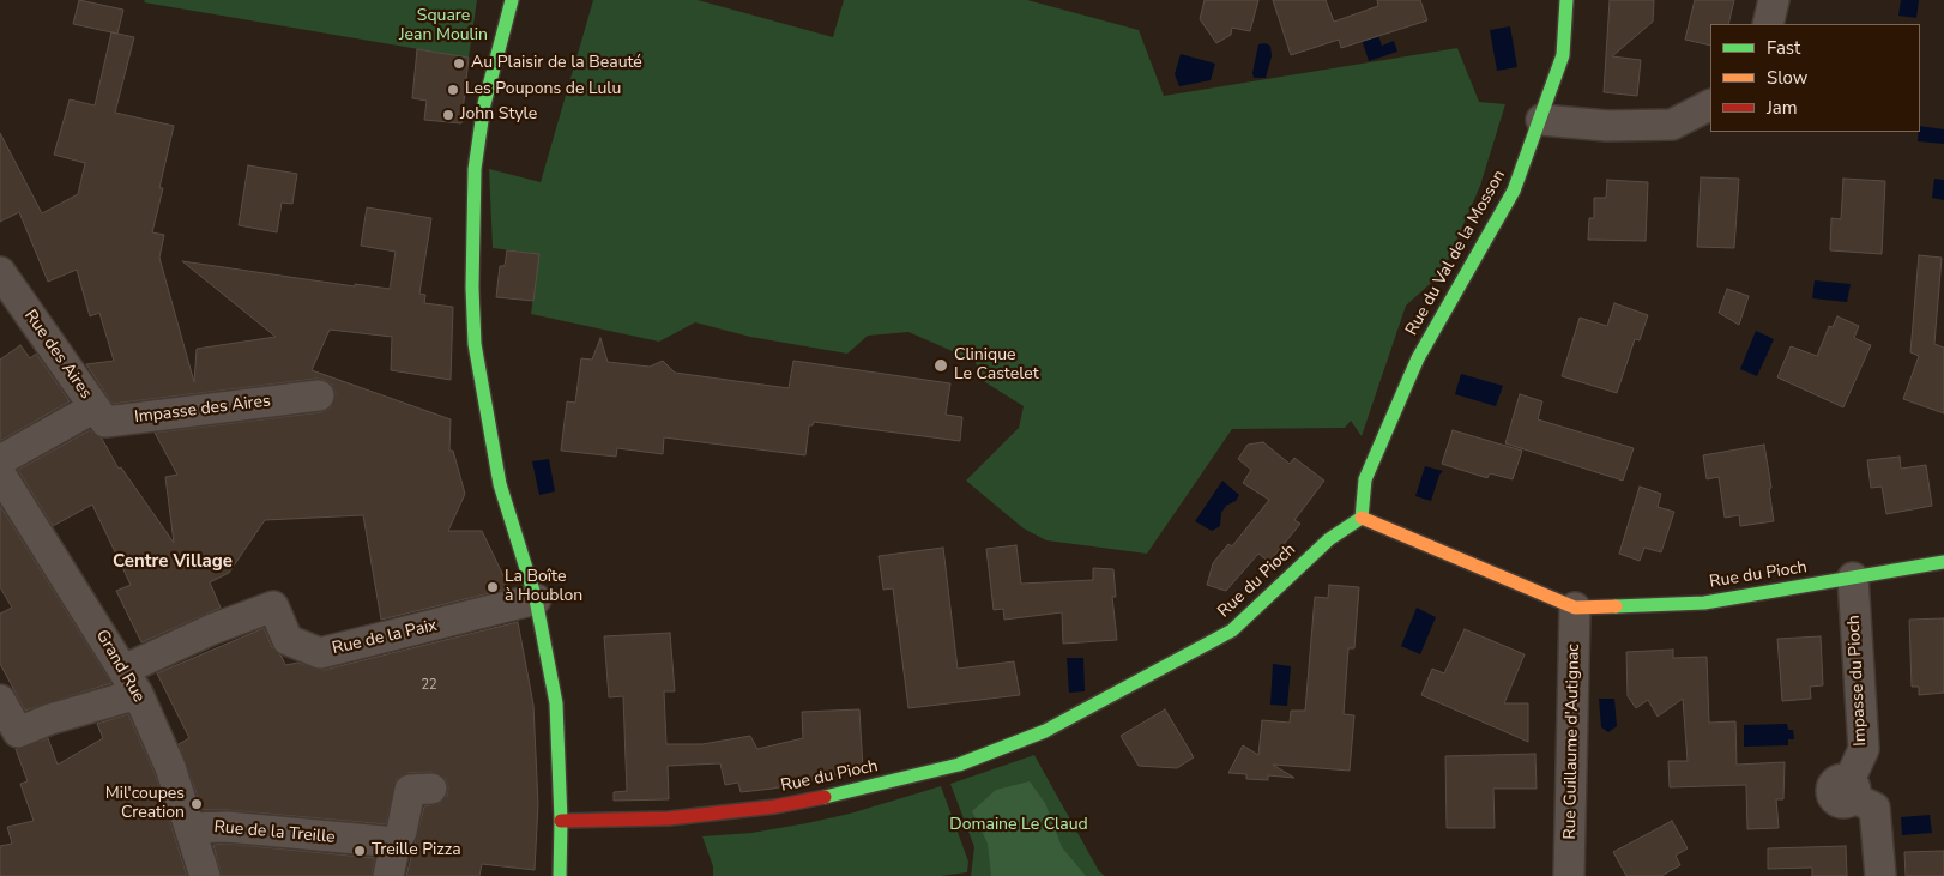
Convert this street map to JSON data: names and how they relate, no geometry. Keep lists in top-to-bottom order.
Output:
{
  "streets": {
    "street": [
      "Rue du Val de la Mosson",
      "Rue des Aires",
      "Impasse des Aires",
      "Rue du Pioch",
      "Rue de la Paix",
      "Grand Rue",
      "Impasse du Pioch",
      "Rue Guillaume d'Autignac",
      "Rue de la Treille"
    ]
  },
  "crossings": [
    ["Rue du Val de la Mosson", "Rue du Pioch"],
    ["Rue des Aires", "Impasse des Aires"],
    ["Rue du Pioch", "Impasse du Pioch"],
    ["Rue du Pioch", "Rue Guillaume d'Autignac"],
    ["Rue de la Paix", "Grand Rue"],
    ["Grand Rue", "Rue de la Treille"]
  ],
  "districts": ["Centre Village"],
  "parks": ["Square Jean Moulin", "Domaine Le Claud"],
  "places": [
    "Au Plaisir de la Beauté",
    "Les Poupons de Lulu",
    "John Style",
    "Clinique Le Castelet",
    "La Boîte à Houblon",
    "Mil'coupes Creation",
    "Treille Pizza"
  ],
  "house_numbers": ["22"],
  "legend": ["Fast", "Slow", "Jam"]
}
